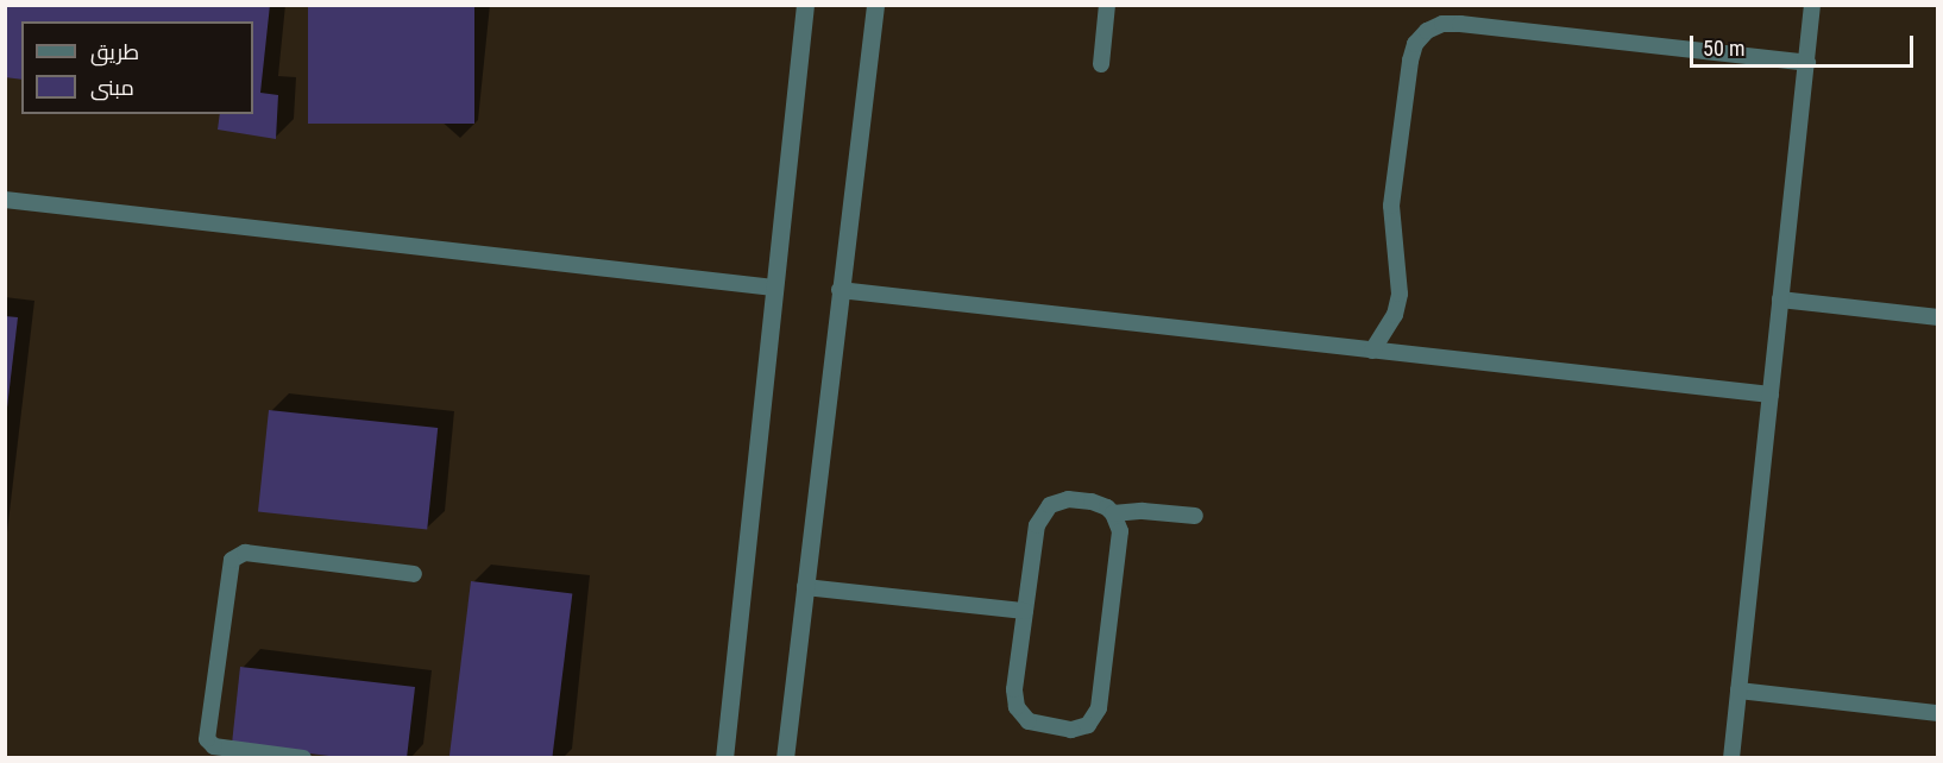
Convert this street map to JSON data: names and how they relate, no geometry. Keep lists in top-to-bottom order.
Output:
{
  "legend": ["طريق", "مبنى"],
  "scale_bar": "50 m"
}
